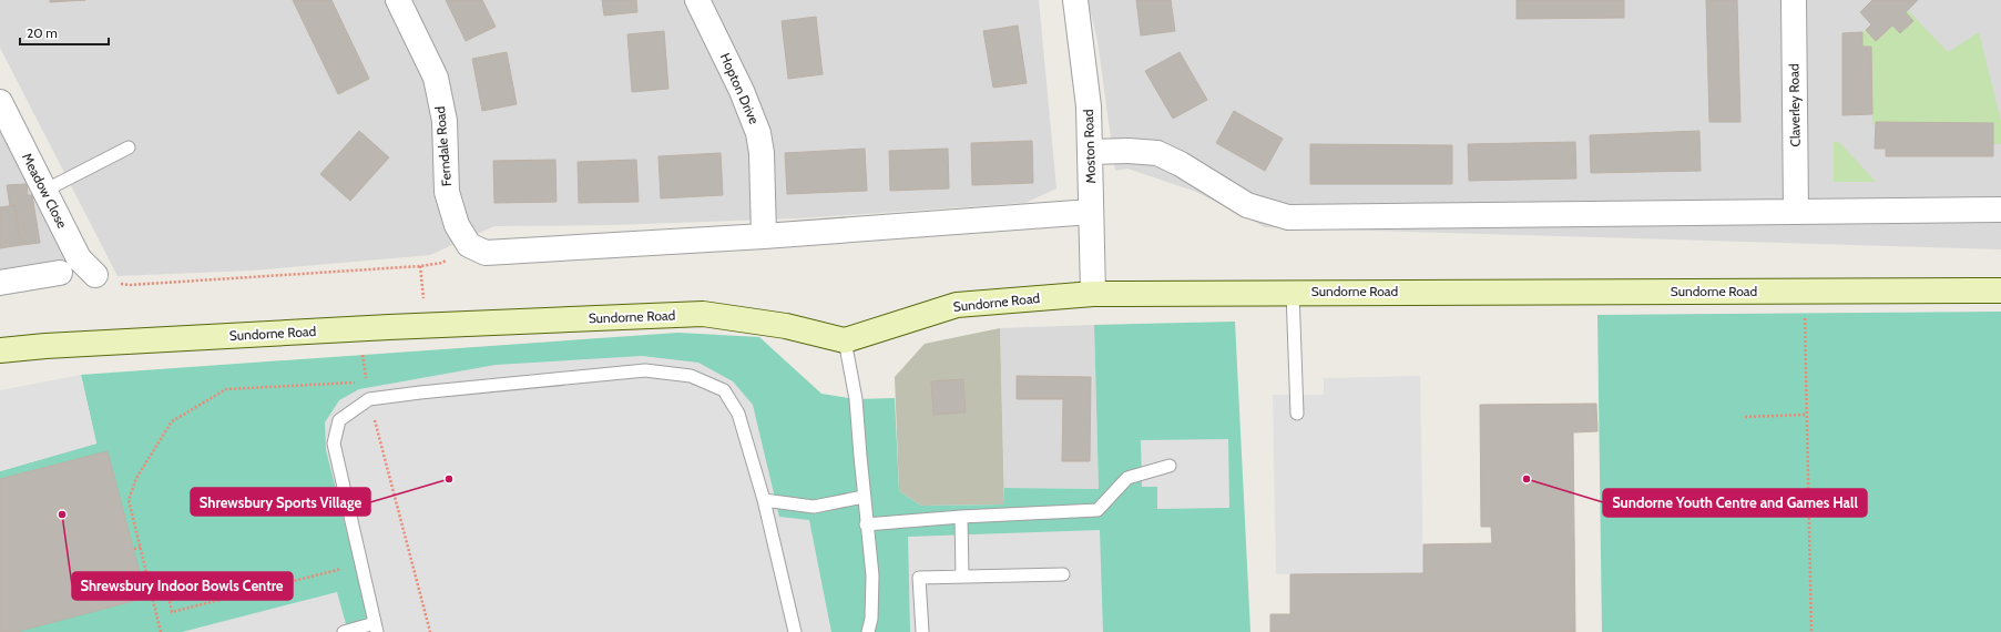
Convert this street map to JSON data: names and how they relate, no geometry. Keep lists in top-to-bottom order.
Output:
{
  "streets": {
    "main road": ["Sundorne Road"],
    "street": [
      "Hopton Drive",
      "Claverley Road",
      "Ferndale Road",
      "Moston Road",
      "Meadow Close"
    ]
  },
  "crossings": [
    ["Moston Road", "Sundorne Road"]
  ],
  "places": ["Shrewsbury Sports Village", "Sundorne Youth Centre and Games Hall", "Shrewsbury Indoor Bowls Centre"],
  "scale_bar": "20 m"
}
